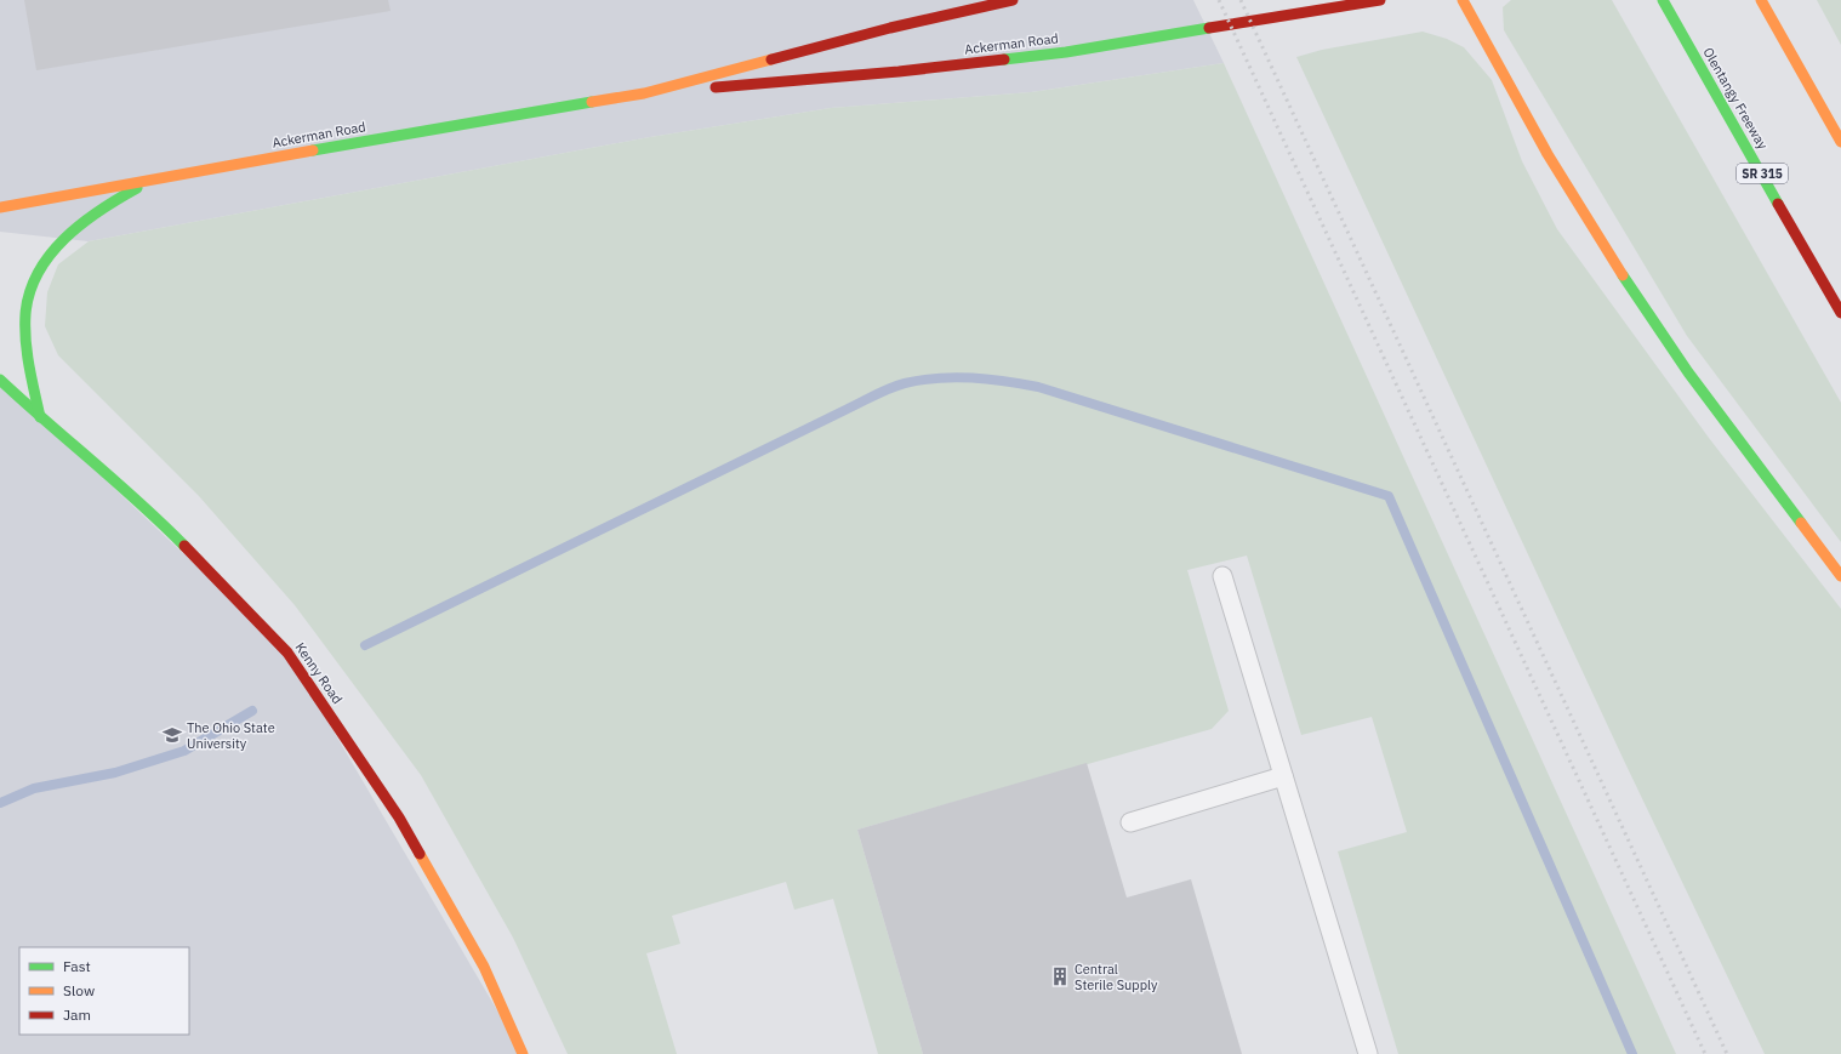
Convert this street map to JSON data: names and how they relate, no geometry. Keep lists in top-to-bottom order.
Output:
{
  "streets": {
    "main road": [
      "Ackerman Road",
      "Olentangy Freeway",
      "SR 315",
      "Kenny Road"
    ]
  },
  "places": {
    "school or university": ["The Ohio State University"],
    "building": ["Central Sterile Supply"]
  },
  "legend": ["Fast", "Slow", "Jam"]
}
